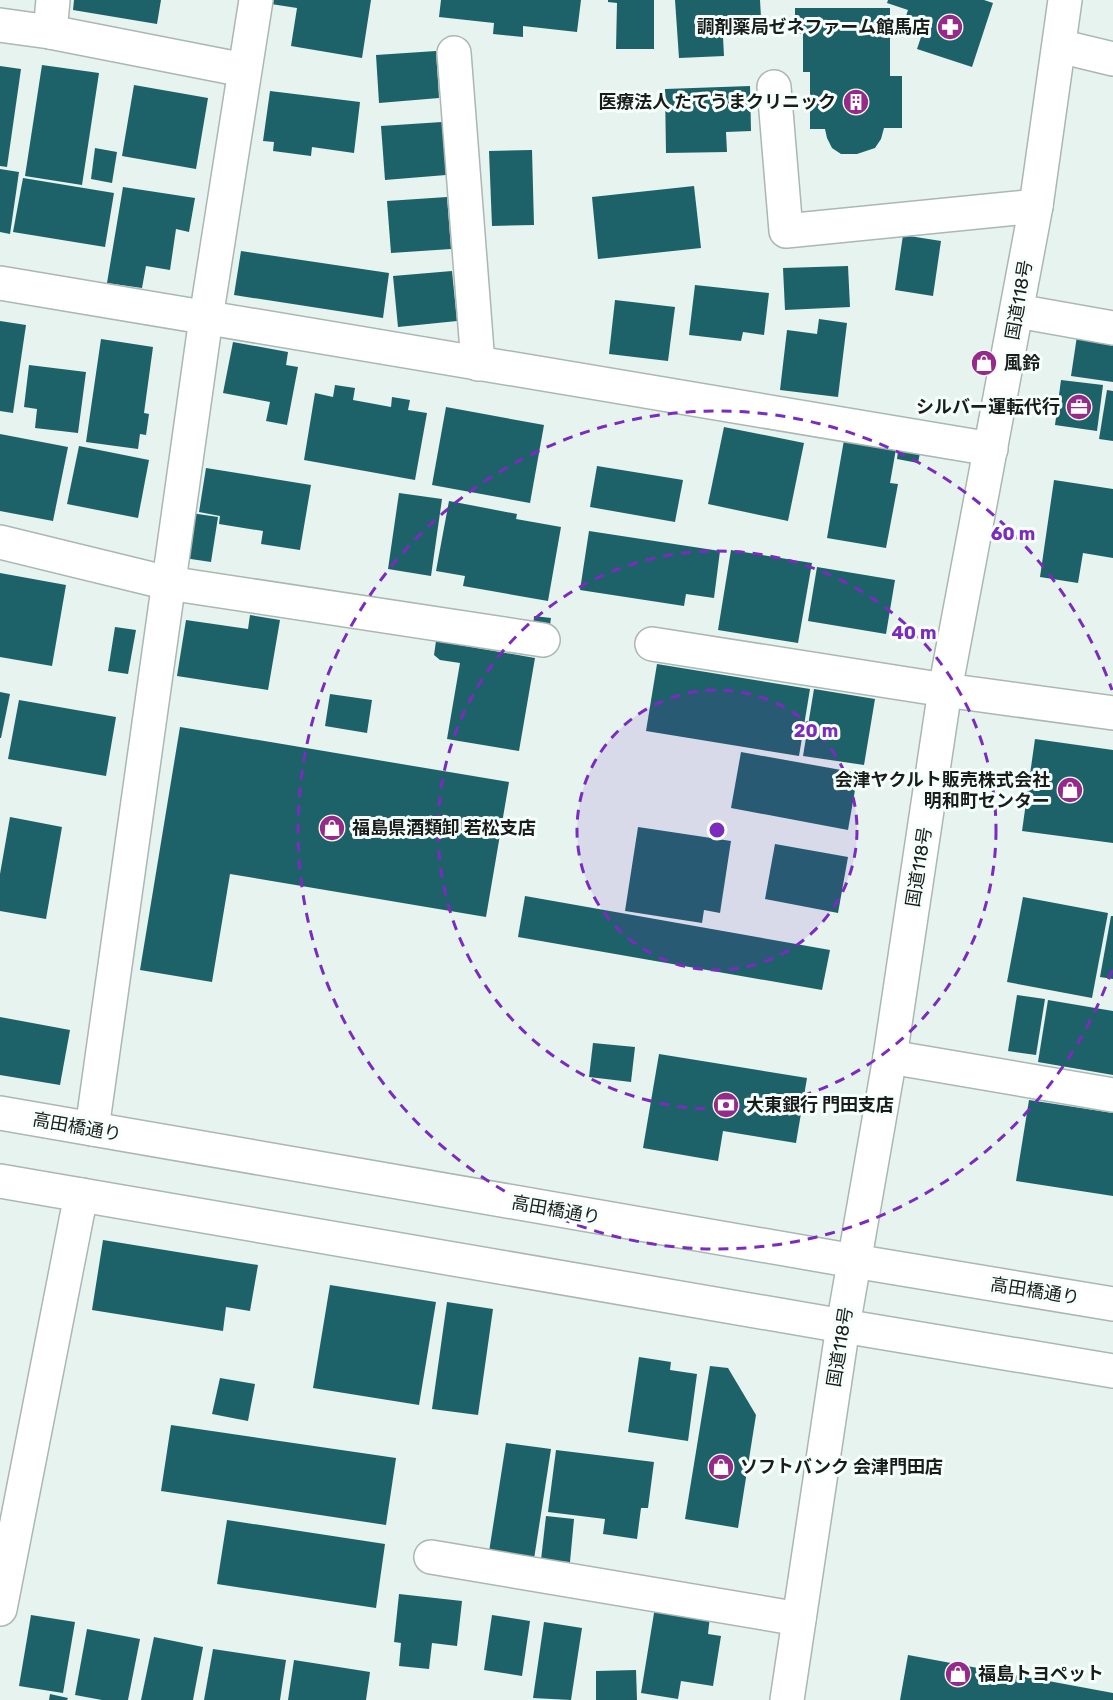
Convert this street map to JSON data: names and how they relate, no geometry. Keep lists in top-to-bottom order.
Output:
{
  "streets": {
    "main road": ["国道118号", "高田橋通り"]
  },
  "crossings": [
    ["国道118号", "高田橋通り"]
  ],
  "places": {
    "pharmacy": ["調剤薬局ゼネファーム館馬店"],
    "building": ["医療法人 たてうまクリニック"],
    "shop": [
      "風鈴",
      "会津ヤクルト販売株式会社 明和町センター",
      "福島県酒類卸 若松支店",
      "ソフトバンク 会津門田店",
      "福島トヨペット"
    ],
    "office": ["シルバー運転代行"],
    "bank": ["大東銀行 門田支店"]
  },
  "rings": ["60 m", "40 m", "20 m"]
}
